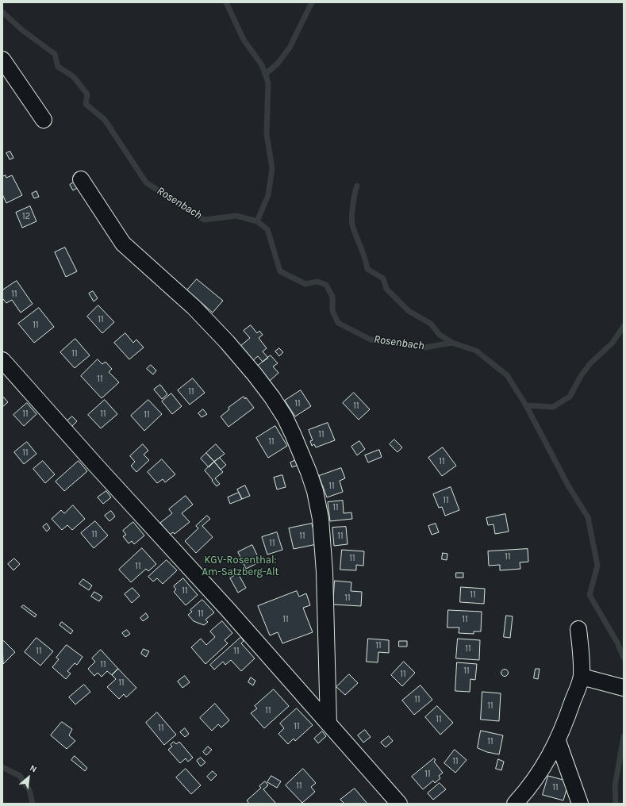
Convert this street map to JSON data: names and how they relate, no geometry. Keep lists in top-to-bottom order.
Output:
{
  "water": ["Rosenbach"],
  "parks": ["KGV-Rosenthal: Am-Satzberg-Alt"],
  "house_numbers": [
    "12",
    "11",
    "11",
    "11",
    "11",
    "11",
    "11",
    "11",
    "11",
    "11",
    "11",
    "11",
    "11",
    "11",
    "11",
    "11",
    "11",
    "11",
    "11",
    "11",
    "11",
    "11",
    "11",
    "11",
    "11",
    "11",
    "11",
    "11",
    "11",
    "11",
    "11",
    "11",
    "11",
    "11",
    "11",
    "11",
    "11",
    "11",
    "11",
    "11",
    "11",
    "11",
    "11",
    "11",
    "11",
    "11",
    "11",
    "11",
    "11",
    "11",
    "11"
  ],
  "north": "top right"
}
